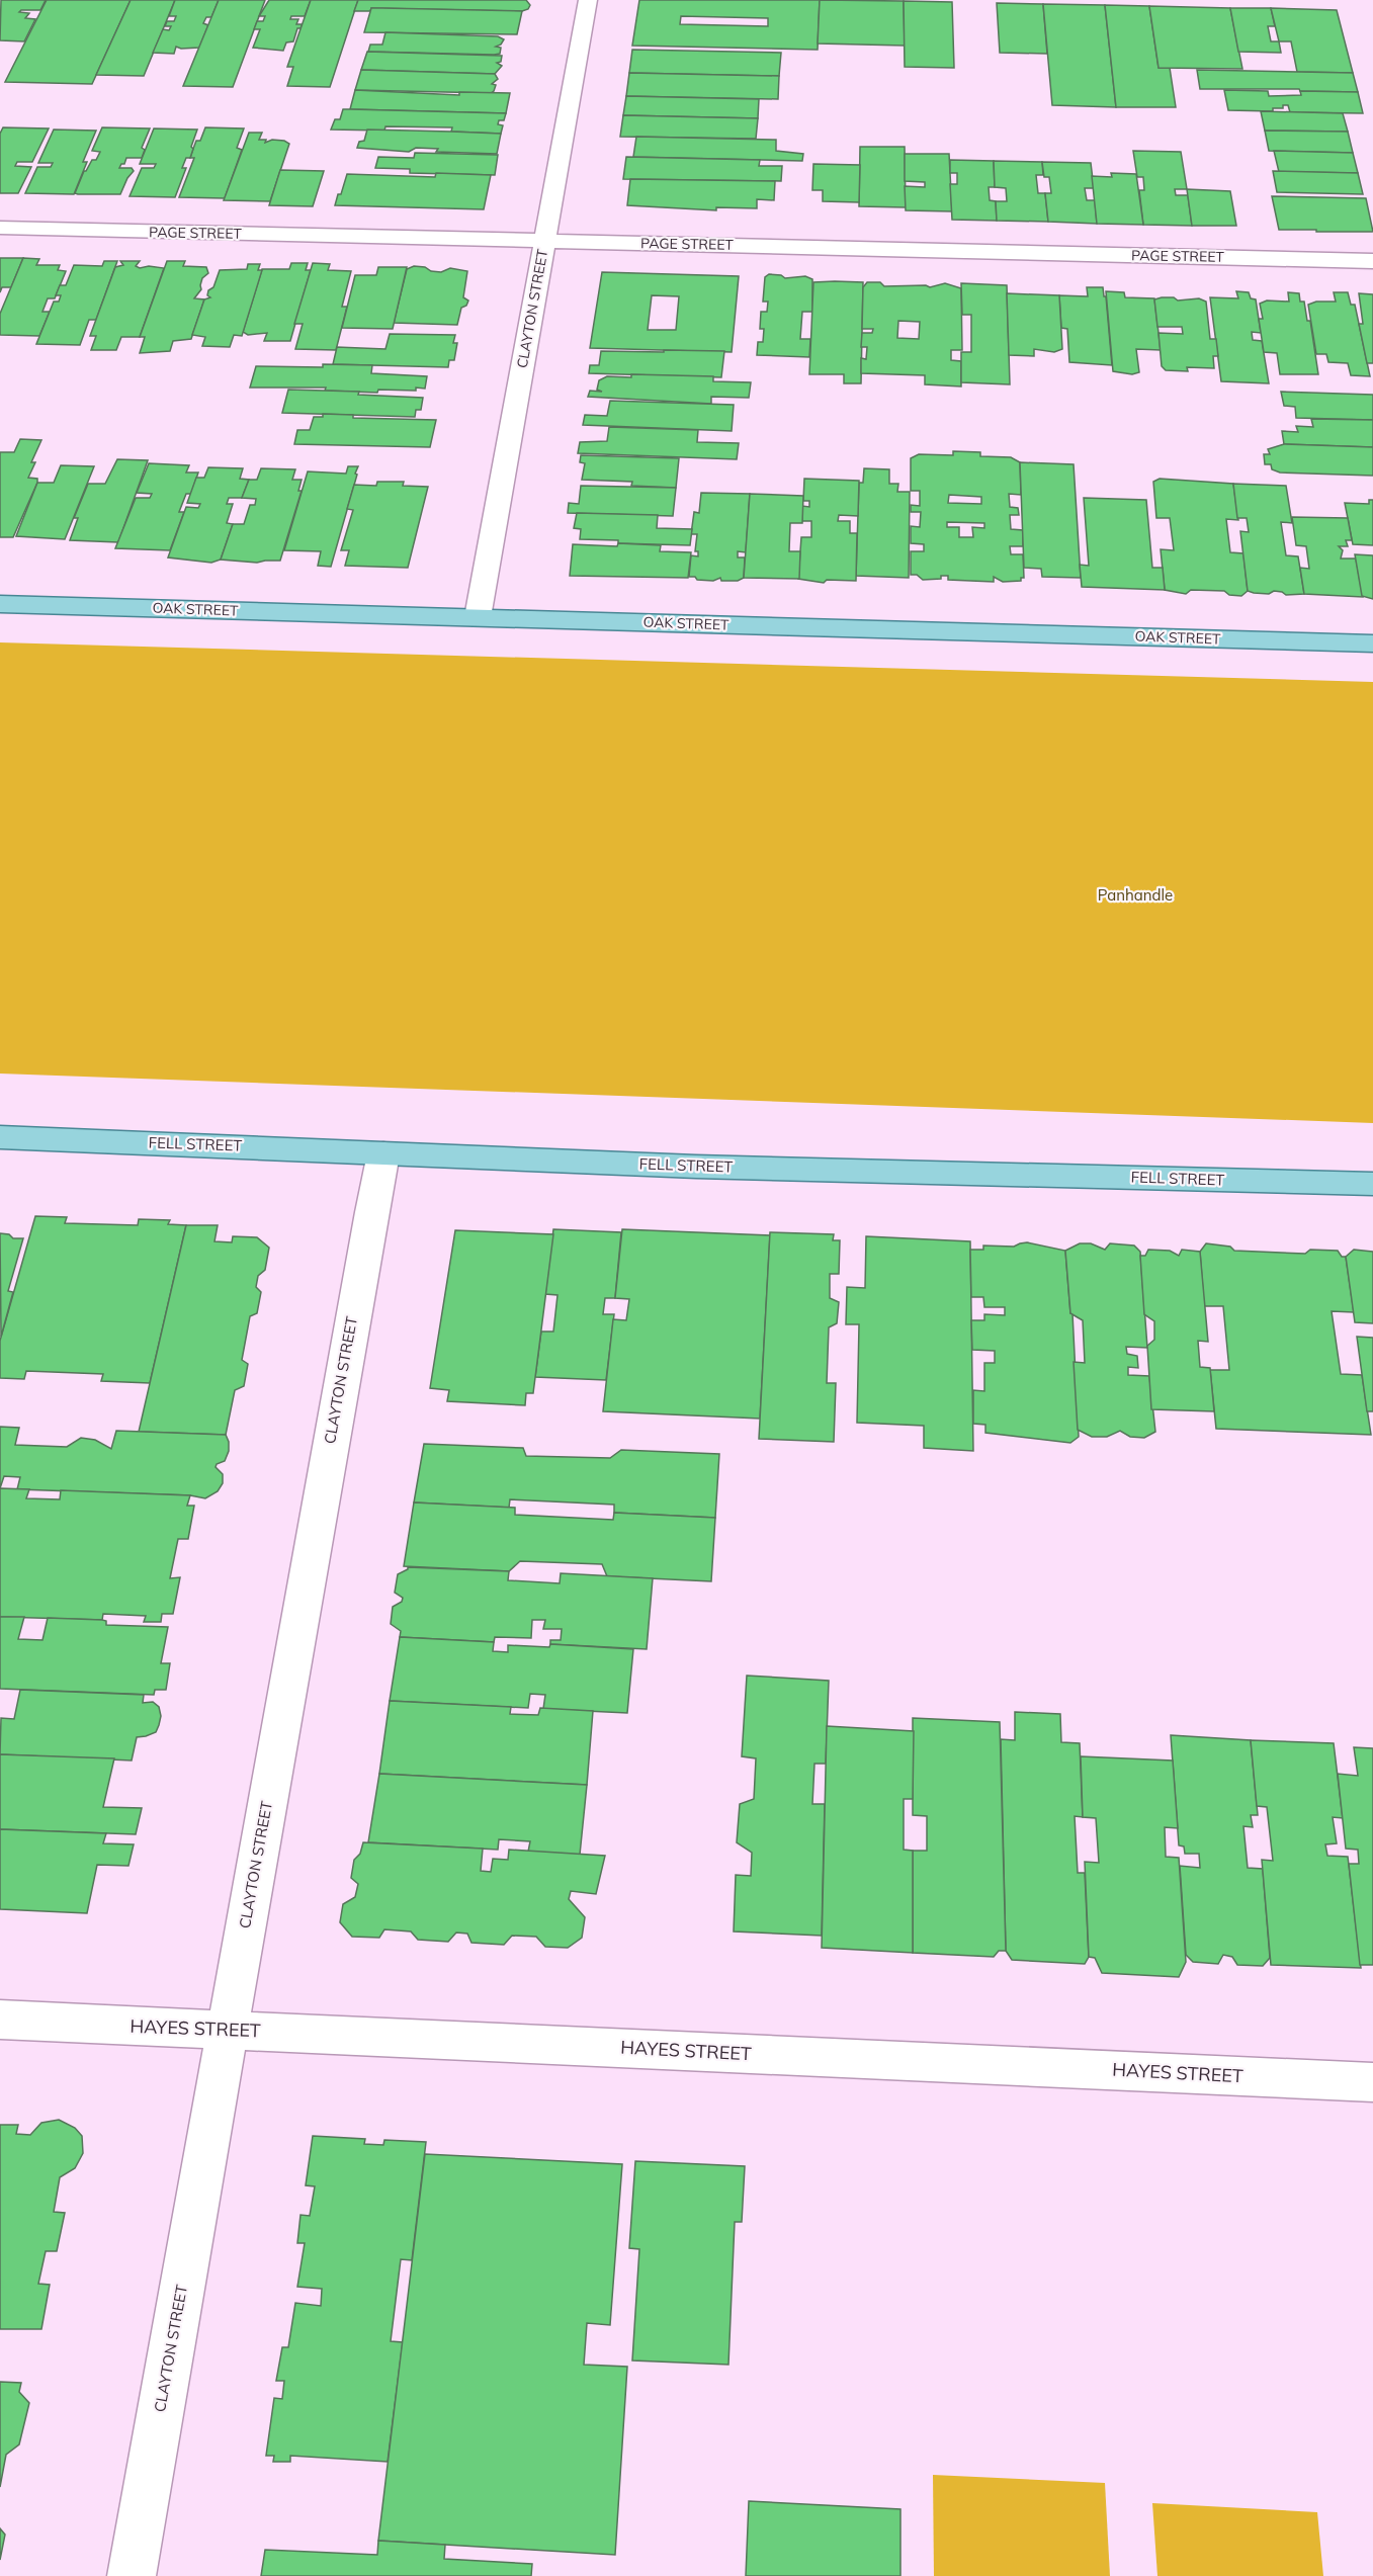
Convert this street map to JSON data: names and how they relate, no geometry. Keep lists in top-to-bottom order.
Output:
{
  "streets": {
    "main road": ["OAK STREET", "FELL STREET"],
    "street": ["PAGE STREET", "CLAYTON STREET", "HAYES STREET"]
  },
  "crossings": [
    ["PAGE STREET", "CLAYTON STREET"],
    ["CLAYTON STREET", "OAK STREET"],
    ["CLAYTON STREET", "FELL STREET"],
    ["CLAYTON STREET", "HAYES STREET"]
  ],
  "parks": ["Panhandle"]
}
